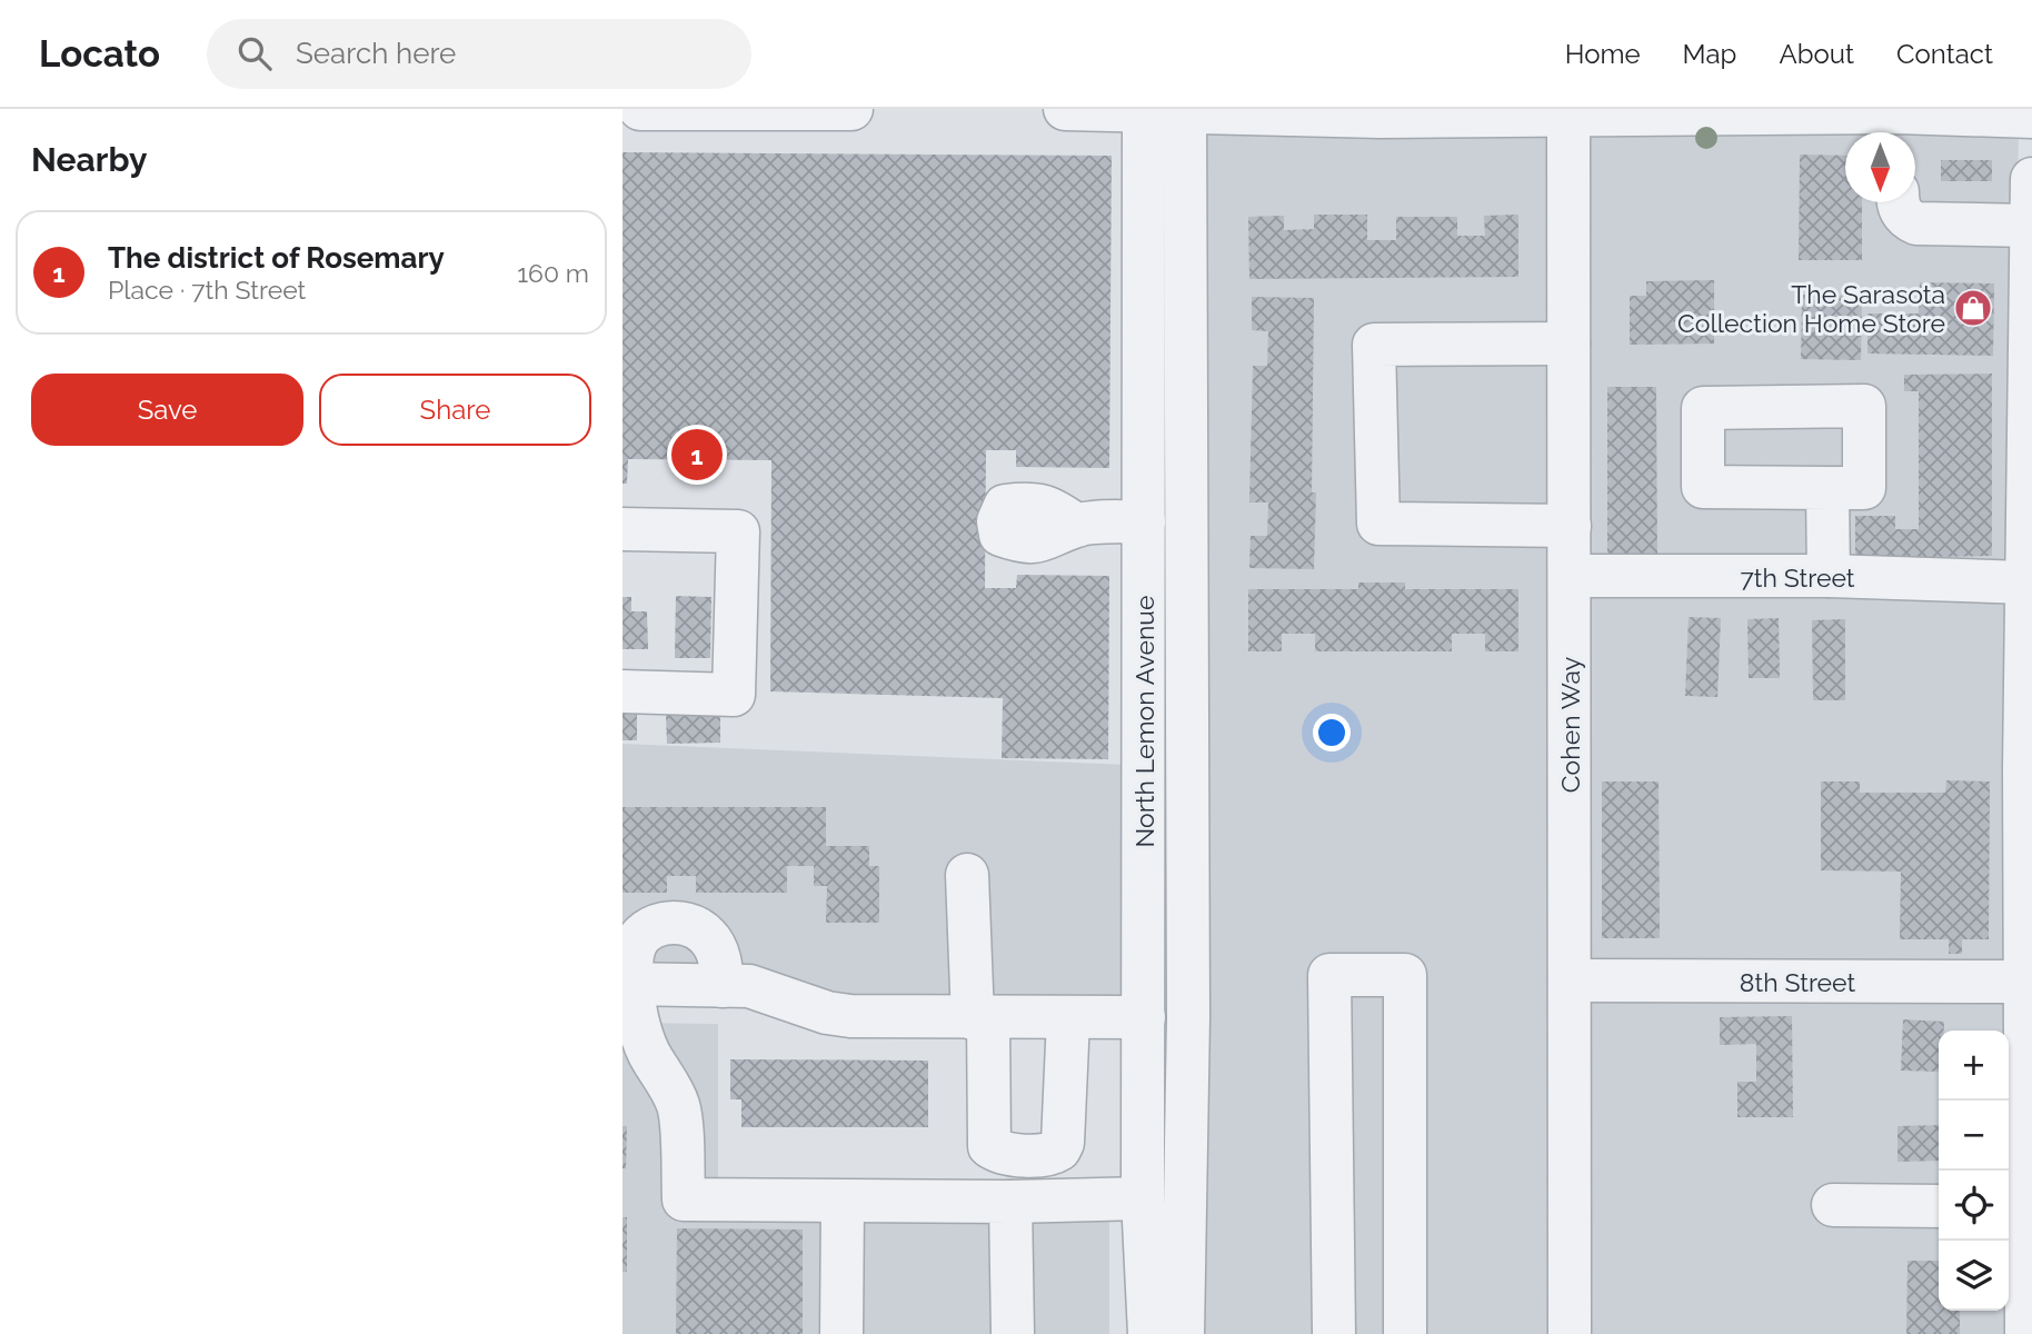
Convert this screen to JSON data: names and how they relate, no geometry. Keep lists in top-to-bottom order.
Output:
{
  "streets": {
    "street": [
      "7th Street",
      "North Lemon Avenue",
      "Cohen Way",
      "8th Street"
    ]
  },
  "crossings": [
    ["7th Street", "Cohen Way"],
    ["Cohen Way", "8th Street"]
  ],
  "places": {
    "shop": ["The Sarasota Collection Home Store"]
  },
  "north": "bottom",
  "page": {
    "header": "Locato",
    "search": "Search here",
    "nav": [
      "Home",
      "Map",
      "About",
      "Contact"
    ],
    "heading": "Nearby",
    "list": [
      {
        "mark": "1",
        "name": "The district of Rosemary",
        "note": "Place · 7th Street",
        "value": "160 m"
      }
    ],
    "buttons": ["Save", "Share"],
    "pins": "1",
    "map_buttons": ["+", "−"]
  }
}
